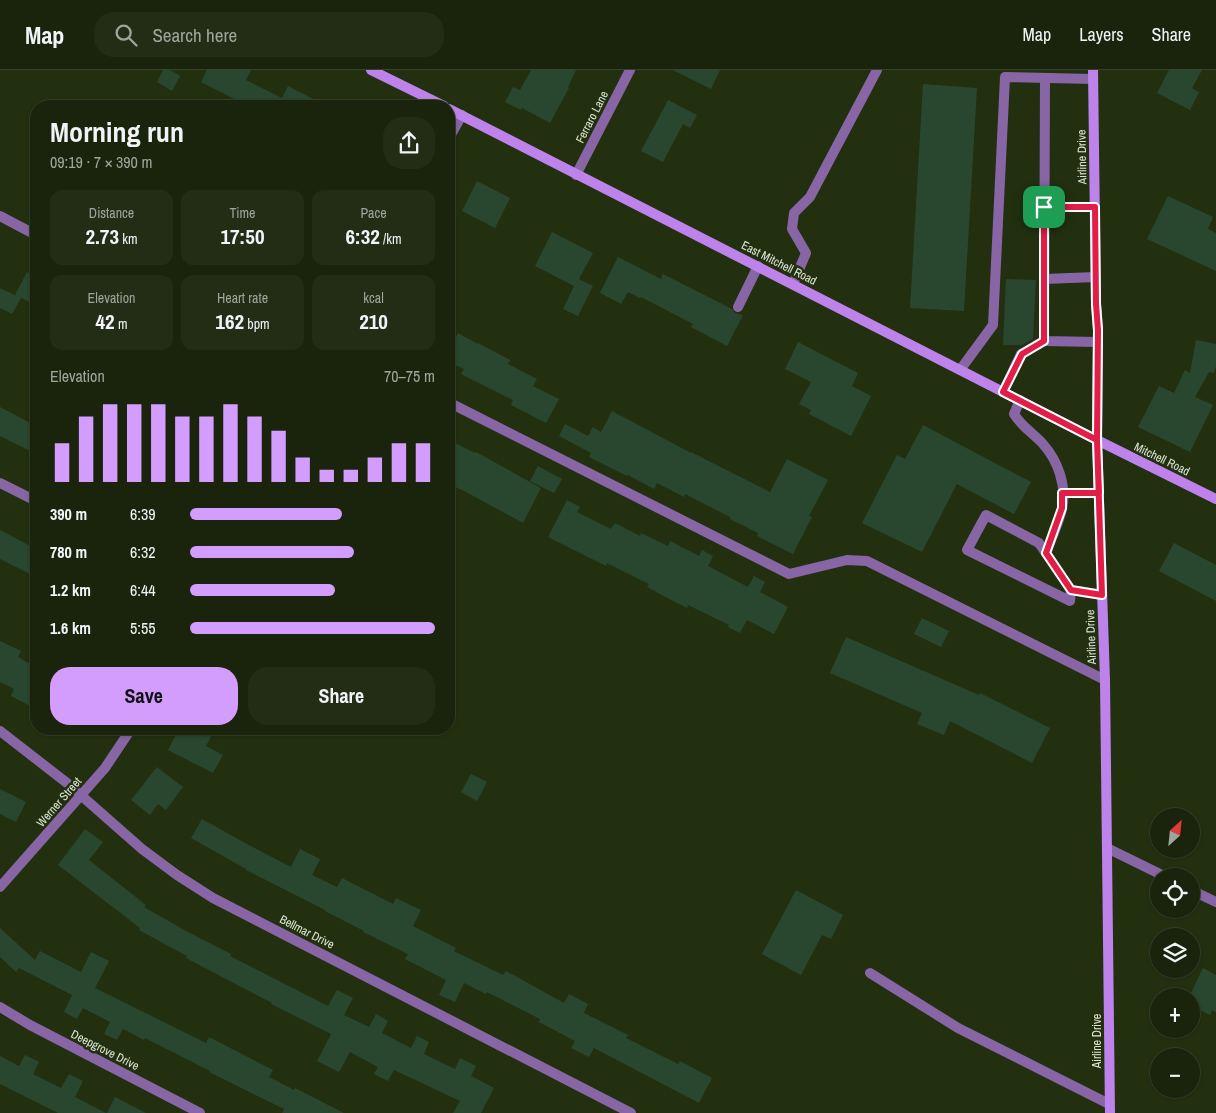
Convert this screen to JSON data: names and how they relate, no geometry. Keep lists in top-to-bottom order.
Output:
{
  "streets": {
    "main road": ["Airline Drive", "East Mitchell Road", "Mitchell Road"],
    "street": [
      "Ferraro Lane",
      "Werner Street",
      "Bellmar Drive",
      "Deepgrove Drive"
    ]
  },
  "crossings": [
    ["Ferraro Lane", "East Mitchell Road"],
    ["Airline Drive", "East Mitchell Road"],
    ["Airline Drive", "Mitchell Road"],
    ["East Mitchell Road", "Mitchell Road"],
    ["Werner Street", "Bellmar Drive"]
  ],
  "north": "top right",
  "page": {
    "header": "Map",
    "search": "Search here",
    "nav": ["Map", "Layers", "Share"],
    "heading": ["Morning run", "09:19 · 7 × 390 m"],
    "stats": [
      ["Distance", "2.73 km"],
      ["Time", "17:50"],
      ["Pace", "6:32 /km"],
      ["Elevation", "42 m"],
      ["Heart rate", "162 bpm"],
      ["kcal", "210"]
    ],
    "chart": ["Elevation", "70–75 m"],
    "list": [
      {
        "name": "390 m",
        "note": "6:39"
      },
      {
        "name": "780 m",
        "note": "6:32"
      },
      {
        "name": "1.2 km",
        "note": "6:44"
      },
      {
        "name": "1.6 km",
        "note": "5:55"
      }
    ],
    "buttons": ["Save", "Share"],
    "map_buttons": ["+", "−"]
  }
}
